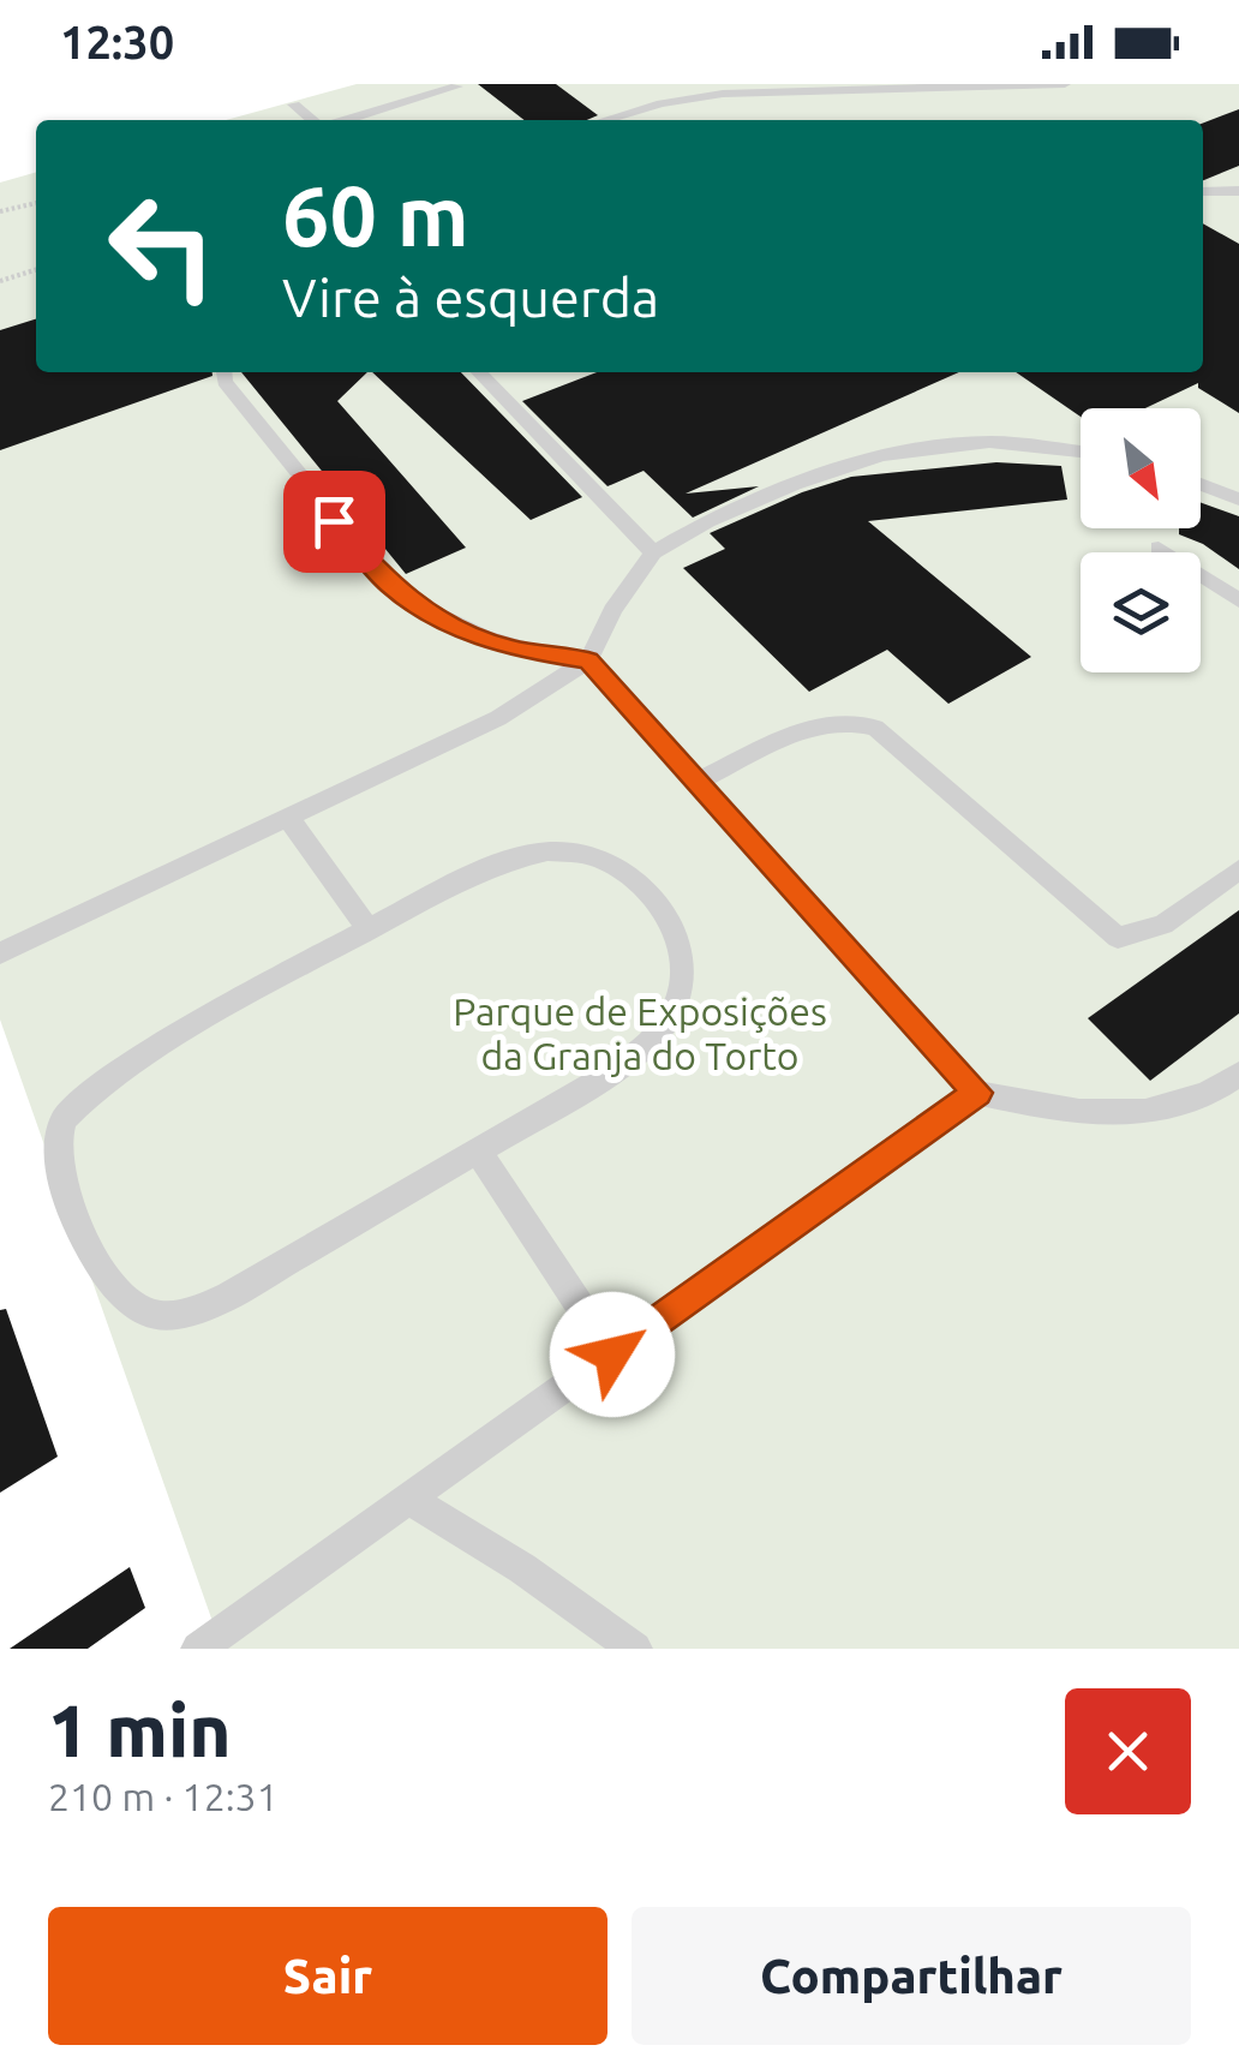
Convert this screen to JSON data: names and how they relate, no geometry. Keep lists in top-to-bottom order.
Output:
{
  "parks": ["Parque de Exposições da Granja do Torto"],
  "north": "bottom right",
  "page": {
    "status": "12:30",
    "turn": ["60 m", "Vire à esquerda"],
    "heading": ["1 min", "210 m · 12:31"],
    "buttons": ["Sair", "Compartilhar"]
  }
}
